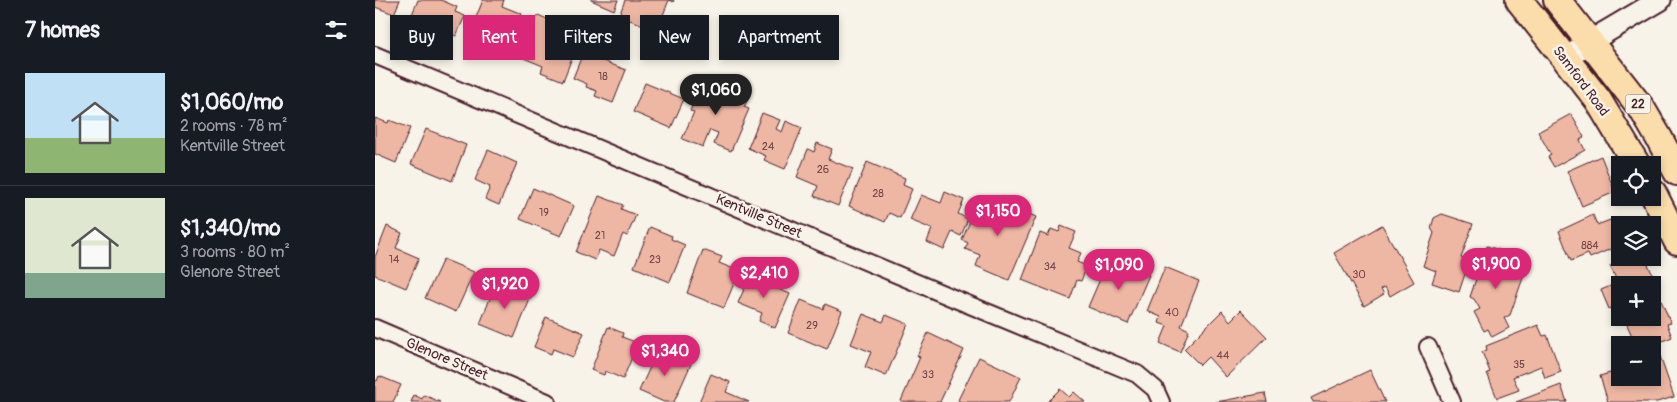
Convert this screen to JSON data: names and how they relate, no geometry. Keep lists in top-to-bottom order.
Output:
{
  "streets": {
    "main road": ["Samford Road", "22"],
    "street": ["Kentville Street", "Glenore Street"]
  },
  "house_numbers": [
    "18",
    "24",
    "26",
    "28",
    "19",
    "21",
    "884",
    "14",
    "23",
    "34",
    "30",
    "40",
    "29",
    "44",
    "35",
    "33"
  ],
  "page": {
    "heading": "7 homes",
    "chip": [
      "Buy",
      "Rent",
      "Filters",
      "New",
      "Apartment"
    ],
    "list": [
      {
        "name": "$1,060/mo",
        "note": "2 rooms · 78 m² · Kentville Street"
      },
      {
        "name": "$1,340/mo",
        "note": "3 rooms · 80 m² · Glenore Street"
      }
    ],
    "price": [
      "$1,060",
      "$1,150",
      "$1,900",
      "$1,090",
      "$2,410",
      "$1,920",
      "$1,340"
    ],
    "map_buttons": ["+", "−"]
  }
}
